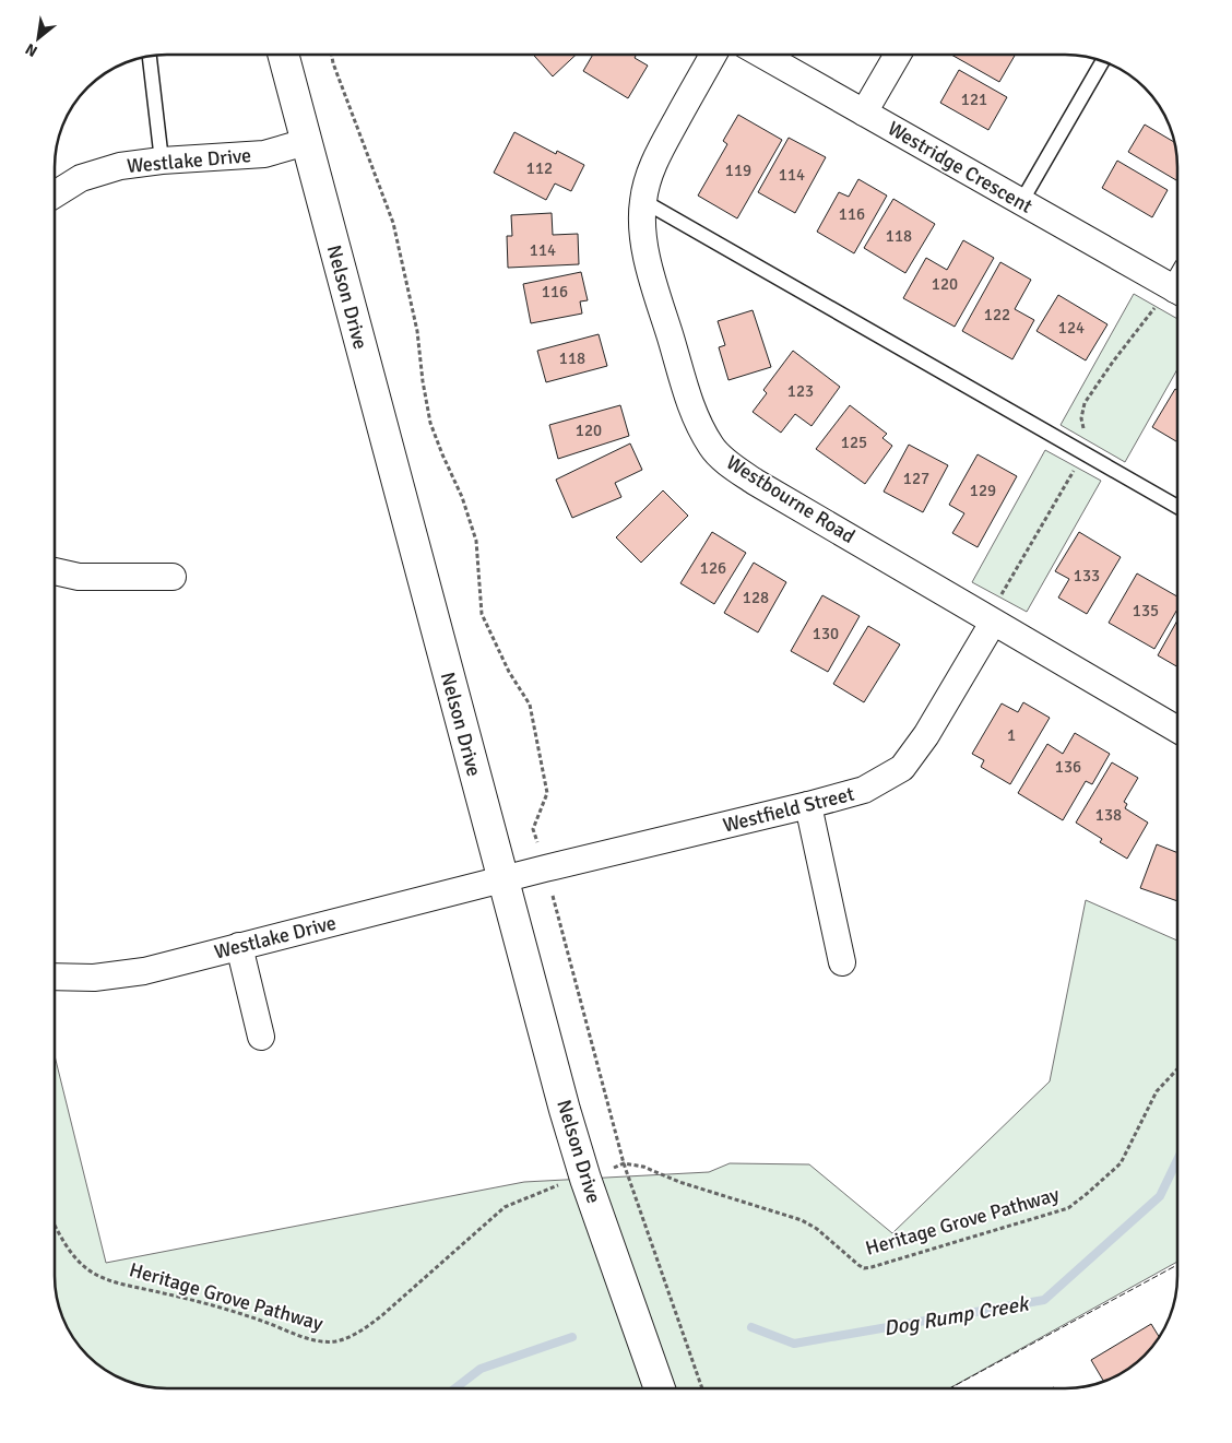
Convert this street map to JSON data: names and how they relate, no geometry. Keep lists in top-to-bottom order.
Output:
{
  "streets": {
    "street": [
      "Westlake Drive",
      "Westridge Crescent",
      "Nelson Drive",
      "Westbourne Road",
      "Westfield Street"
    ],
    "path": ["Heritage Grove Pathway"]
  },
  "crossings": [
    ["Westlake Drive", "Nelson Drive"],
    ["Westlake Drive", "Westfield Street"],
    ["Nelson Drive", "Westfield Street"],
    ["Nelson Drive", "Heritage Grove Pathway"],
    ["Westbourne Road", "Westfield Street"]
  ],
  "water": ["Dog Rump Creek"],
  "house_numbers": [
    "121",
    "112",
    "119",
    "114",
    "116",
    "118",
    "114",
    "120",
    "116",
    "122",
    "124",
    "118",
    "123",
    "120",
    "125",
    "127",
    "129",
    "126",
    "133",
    "128",
    "135",
    "130",
    "1",
    "136",
    "138"
  ],
  "north": "bottom left"
}
